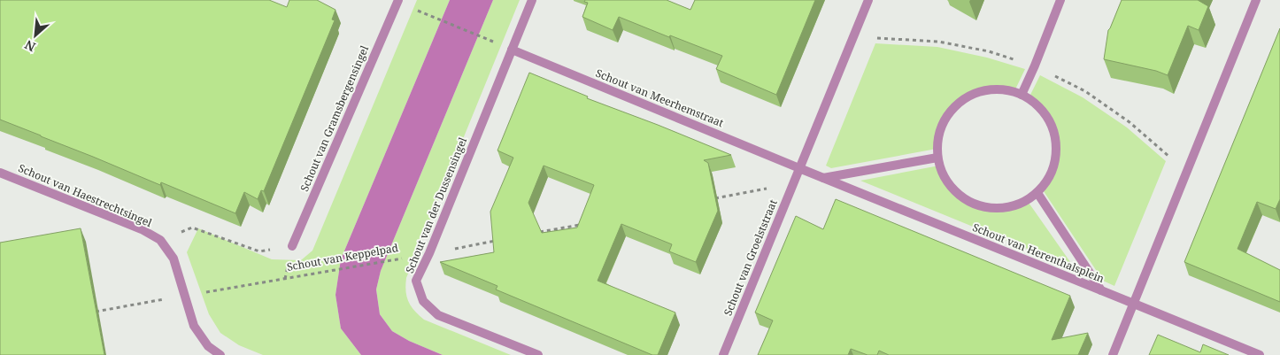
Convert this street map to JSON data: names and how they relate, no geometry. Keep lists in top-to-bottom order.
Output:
{
  "streets": {
    "street": [
      "Schout van Meerhemstraat",
      "Schout van Gramsbergensingel",
      "Schout van Haestrechtsingel",
      "Schout van der Dussensingel",
      "Schout van Herenthalsplein",
      "Schout van Groelststraat"
    ],
    "path": ["Schout van Keppelpad"]
  },
  "crossings": [
    ["Schout van Meerhemstraat", "Schout van der Dussensingel"],
    ["Schout van Meerhemstraat", "Schout van Herenthalsplein"],
    ["Schout van Meerhemstraat", "Schout van Groelststraat"],
    ["Schout van Haestrechtsingel", "Schout van Keppelpad"],
    ["Schout van der Dussensingel", "Schout van Keppelpad"],
    ["Schout van Herenthalsplein", "Schout van Groelststraat"]
  ],
  "north": "bottom left"
}
